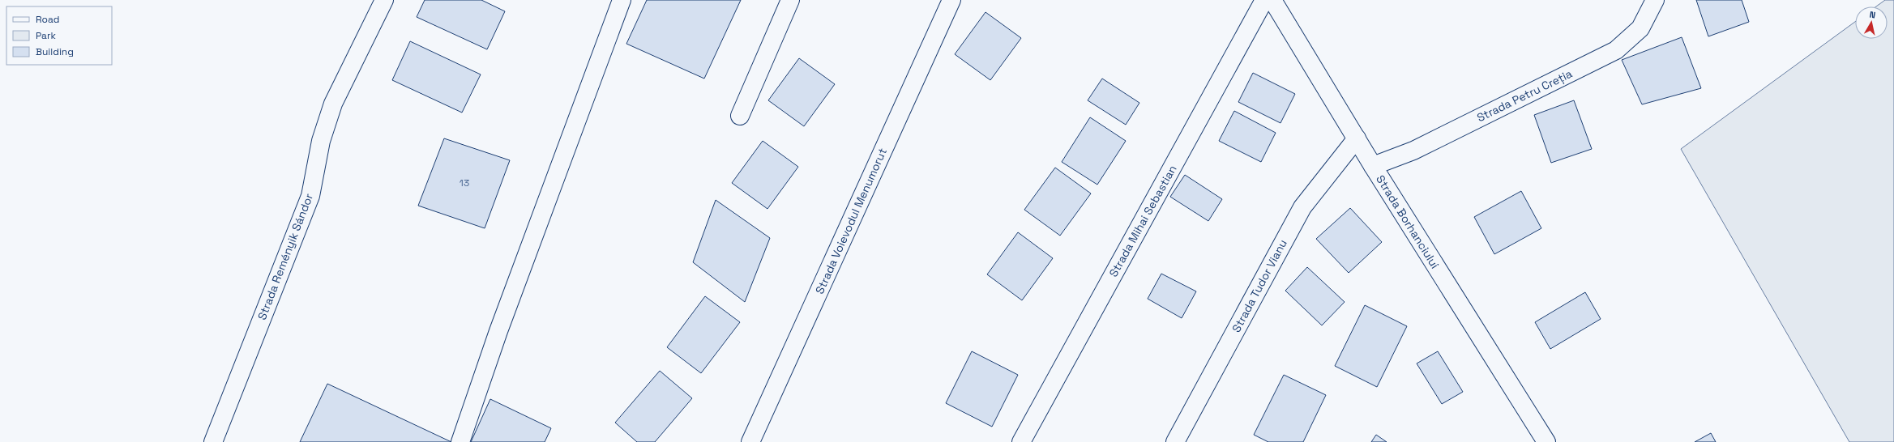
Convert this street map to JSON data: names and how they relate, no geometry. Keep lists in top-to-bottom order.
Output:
{
  "streets": {
    "street": [
      "Strada Petru Creția",
      "Strada Voievodul Menumorut",
      "Strada Mihai Sebastian",
      "Strada Borhanciului",
      "Strada Reményik Sándor",
      "Strada Tudor Vianu"
    ]
  },
  "crossings": [
    ["Strada Petru Creția", "Strada Borhanciului"],
    ["Strada Borhanciului", "Strada Tudor Vianu"]
  ],
  "house_numbers": ["13"],
  "legend": ["Road", "Park", "Building"],
  "north": "top"
}
